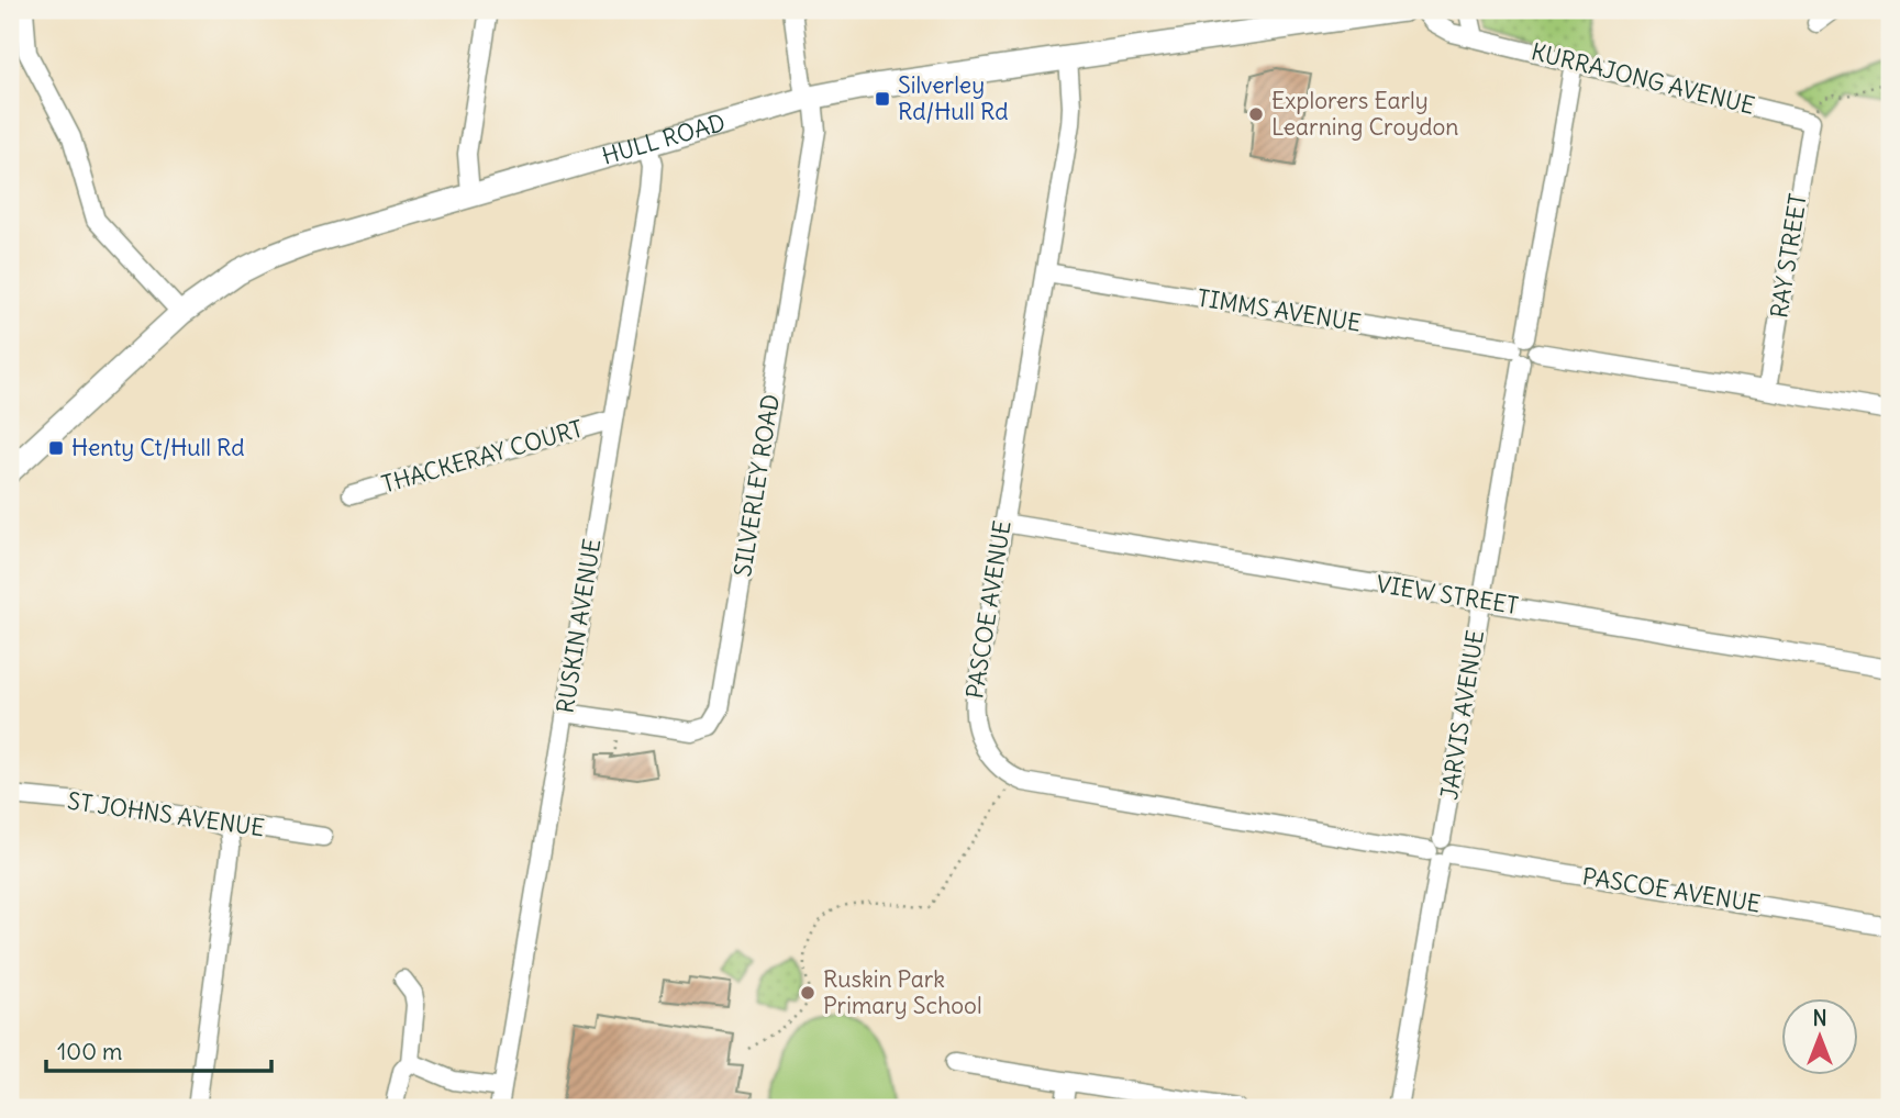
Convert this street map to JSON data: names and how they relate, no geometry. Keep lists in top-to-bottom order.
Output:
{
  "streets": {
    "main road": ["HULL ROAD"],
    "street": [
      "KURRAJONG AVENUE",
      "RAY STREET",
      "TIMMS AVENUE",
      "THACKERAY COURT",
      "SILVERLEY ROAD",
      "VIEW STREET",
      "PASCOE AVENUE",
      "RUSKIN AVENUE",
      "JARVIS AVENUE",
      "ST JOHNS AVENUE"
    ]
  },
  "crossings": [
    ["KURRAJONG AVENUE", "RAY STREET"],
    ["KURRAJONG AVENUE", "JARVIS AVENUE"],
    ["HULL ROAD", "SILVERLEY ROAD"],
    ["HULL ROAD", "PASCOE AVENUE"],
    ["HULL ROAD", "RUSKIN AVENUE"],
    ["TIMMS AVENUE", "PASCOE AVENUE"],
    ["TIMMS AVENUE", "JARVIS AVENUE"],
    ["THACKERAY COURT", "RUSKIN AVENUE"],
    ["SILVERLEY ROAD", "RUSKIN AVENUE"],
    ["VIEW STREET", "PASCOE AVENUE"],
    ["VIEW STREET", "JARVIS AVENUE"],
    ["PASCOE AVENUE", "JARVIS AVENUE"]
  ],
  "places": {
    "transit": ["Silverley Rd/Hull Rd", "Henty Ct/Hull Rd"],
    "other": ["Explorers Early Learning Croydon", "Ruskin Park Primary School"]
  },
  "scale_bar": "100 m",
  "north": "top"
}
